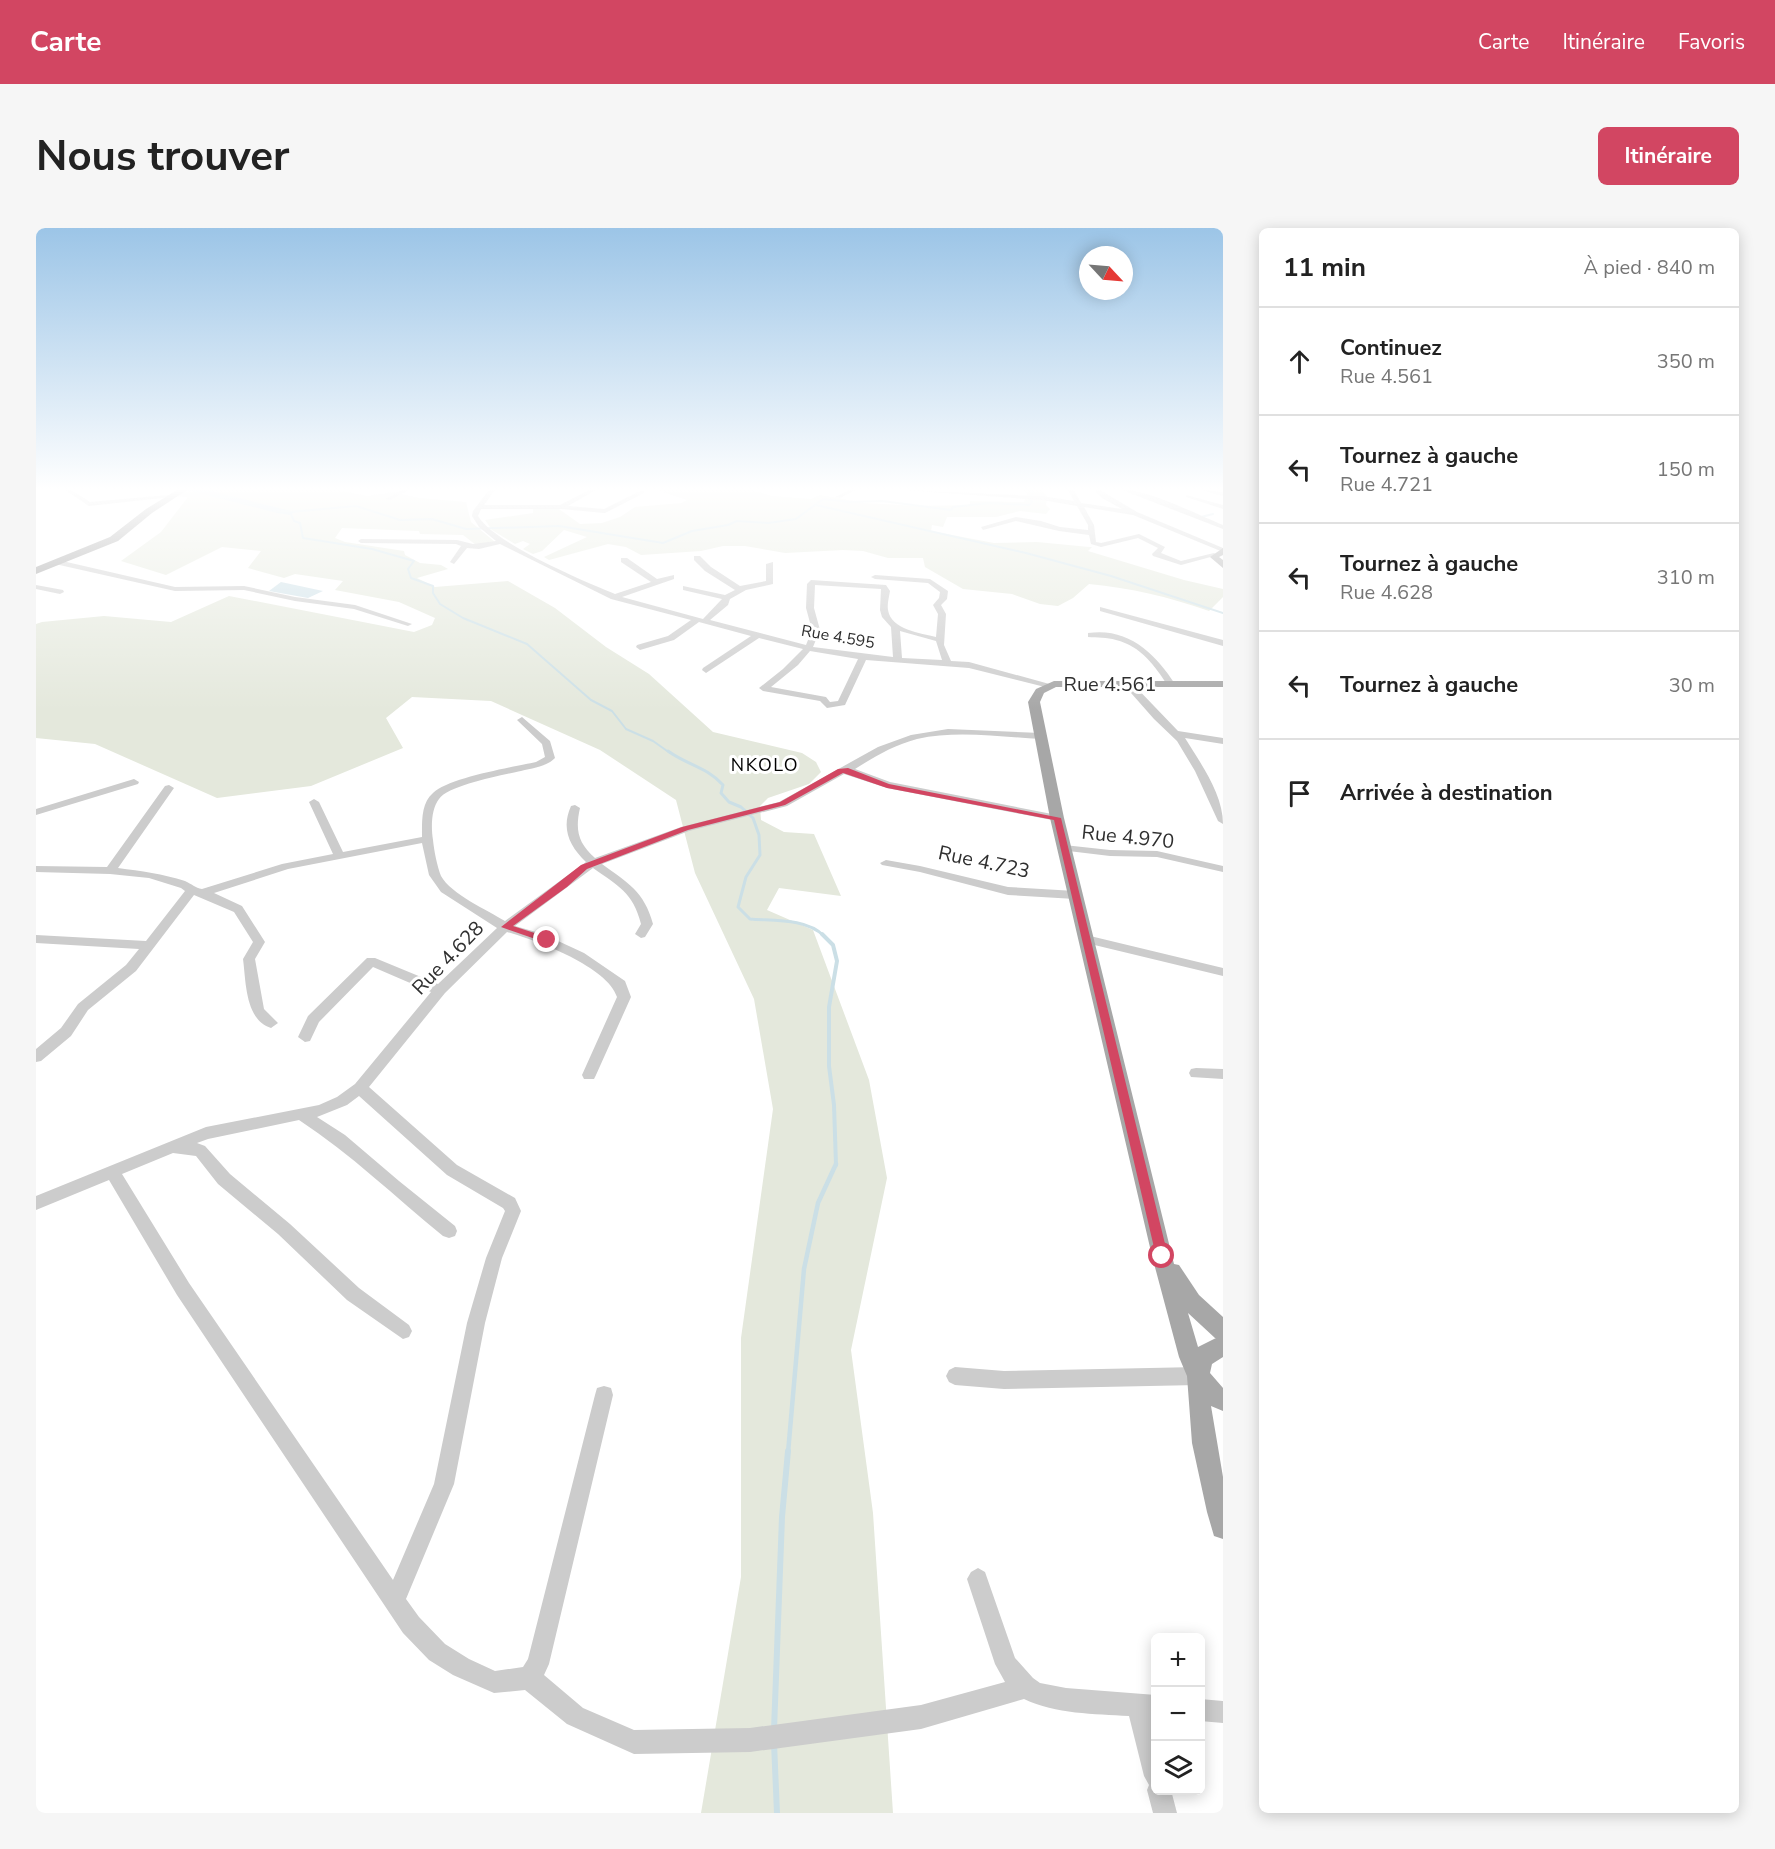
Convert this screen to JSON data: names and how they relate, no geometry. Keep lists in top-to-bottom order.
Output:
{
  "streets": {
    "main road": ["Rue 4.561"],
    "street": [
      "Rue 4.595",
      "Rue 4.970",
      "Rue 4.723",
      "Rue 4.628"
    ]
  },
  "crossings": [
    ["Rue 4.595", "Rue 4.561"],
    ["Rue 4.561", "Rue 4.970"],
    ["Rue 4.561", "Rue 4.723"],
    ["Rue 4.561", "Rue 4.628"]
  ],
  "districts": ["NKOLO"],
  "north": "bottom right",
  "page": {
    "header": "Carte",
    "nav": ["Carte", "Itinéraire", "Favoris"],
    "buttons": "Itinéraire",
    "title": "Nous trouver",
    "heading": ["11 min", "À pied · 840 m"],
    "list": [
      ["Continuez", "Rue 4.561", "350 m"],
      ["Tournez à gauche", "Rue 4.721", "150 m"],
      ["Tournez à gauche", "Rue 4.628", "310 m"],
      ["Tournez à gauche", "30 m"],
      "Arrivée à destination"
    ],
    "map_buttons": ["+", "−"]
  }
}
